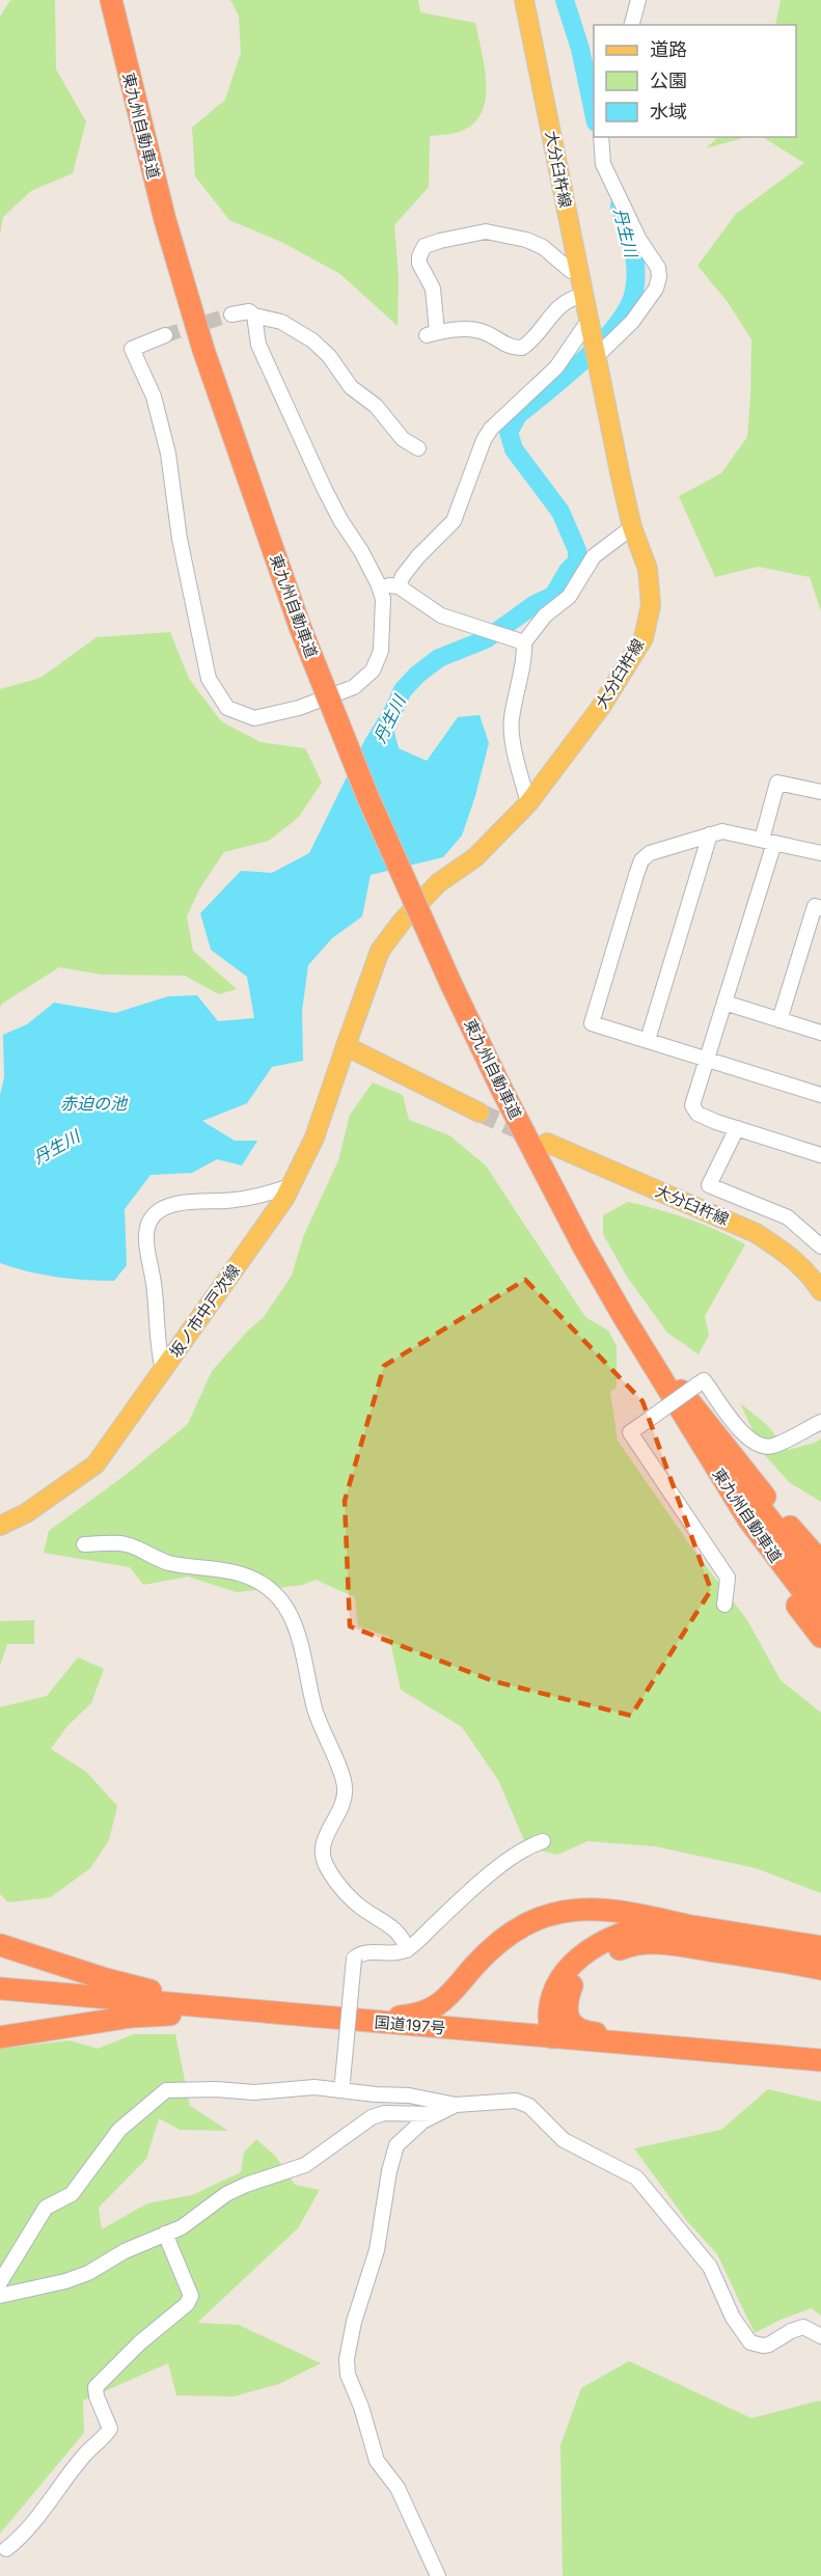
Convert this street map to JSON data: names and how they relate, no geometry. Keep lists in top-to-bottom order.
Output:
{
  "streets": {
    "highway": ["東九州自動車道", "国道197号"],
    "main road": ["大分臼杵線", "坂ノ市中戸次線"]
  },
  "crossings": [
    ["大分臼杵線", "坂ノ市中戸次線"]
  ],
  "water": ["丹生川", "赤迫の池"],
  "legend": ["道路", "公園", "水域"]
}
